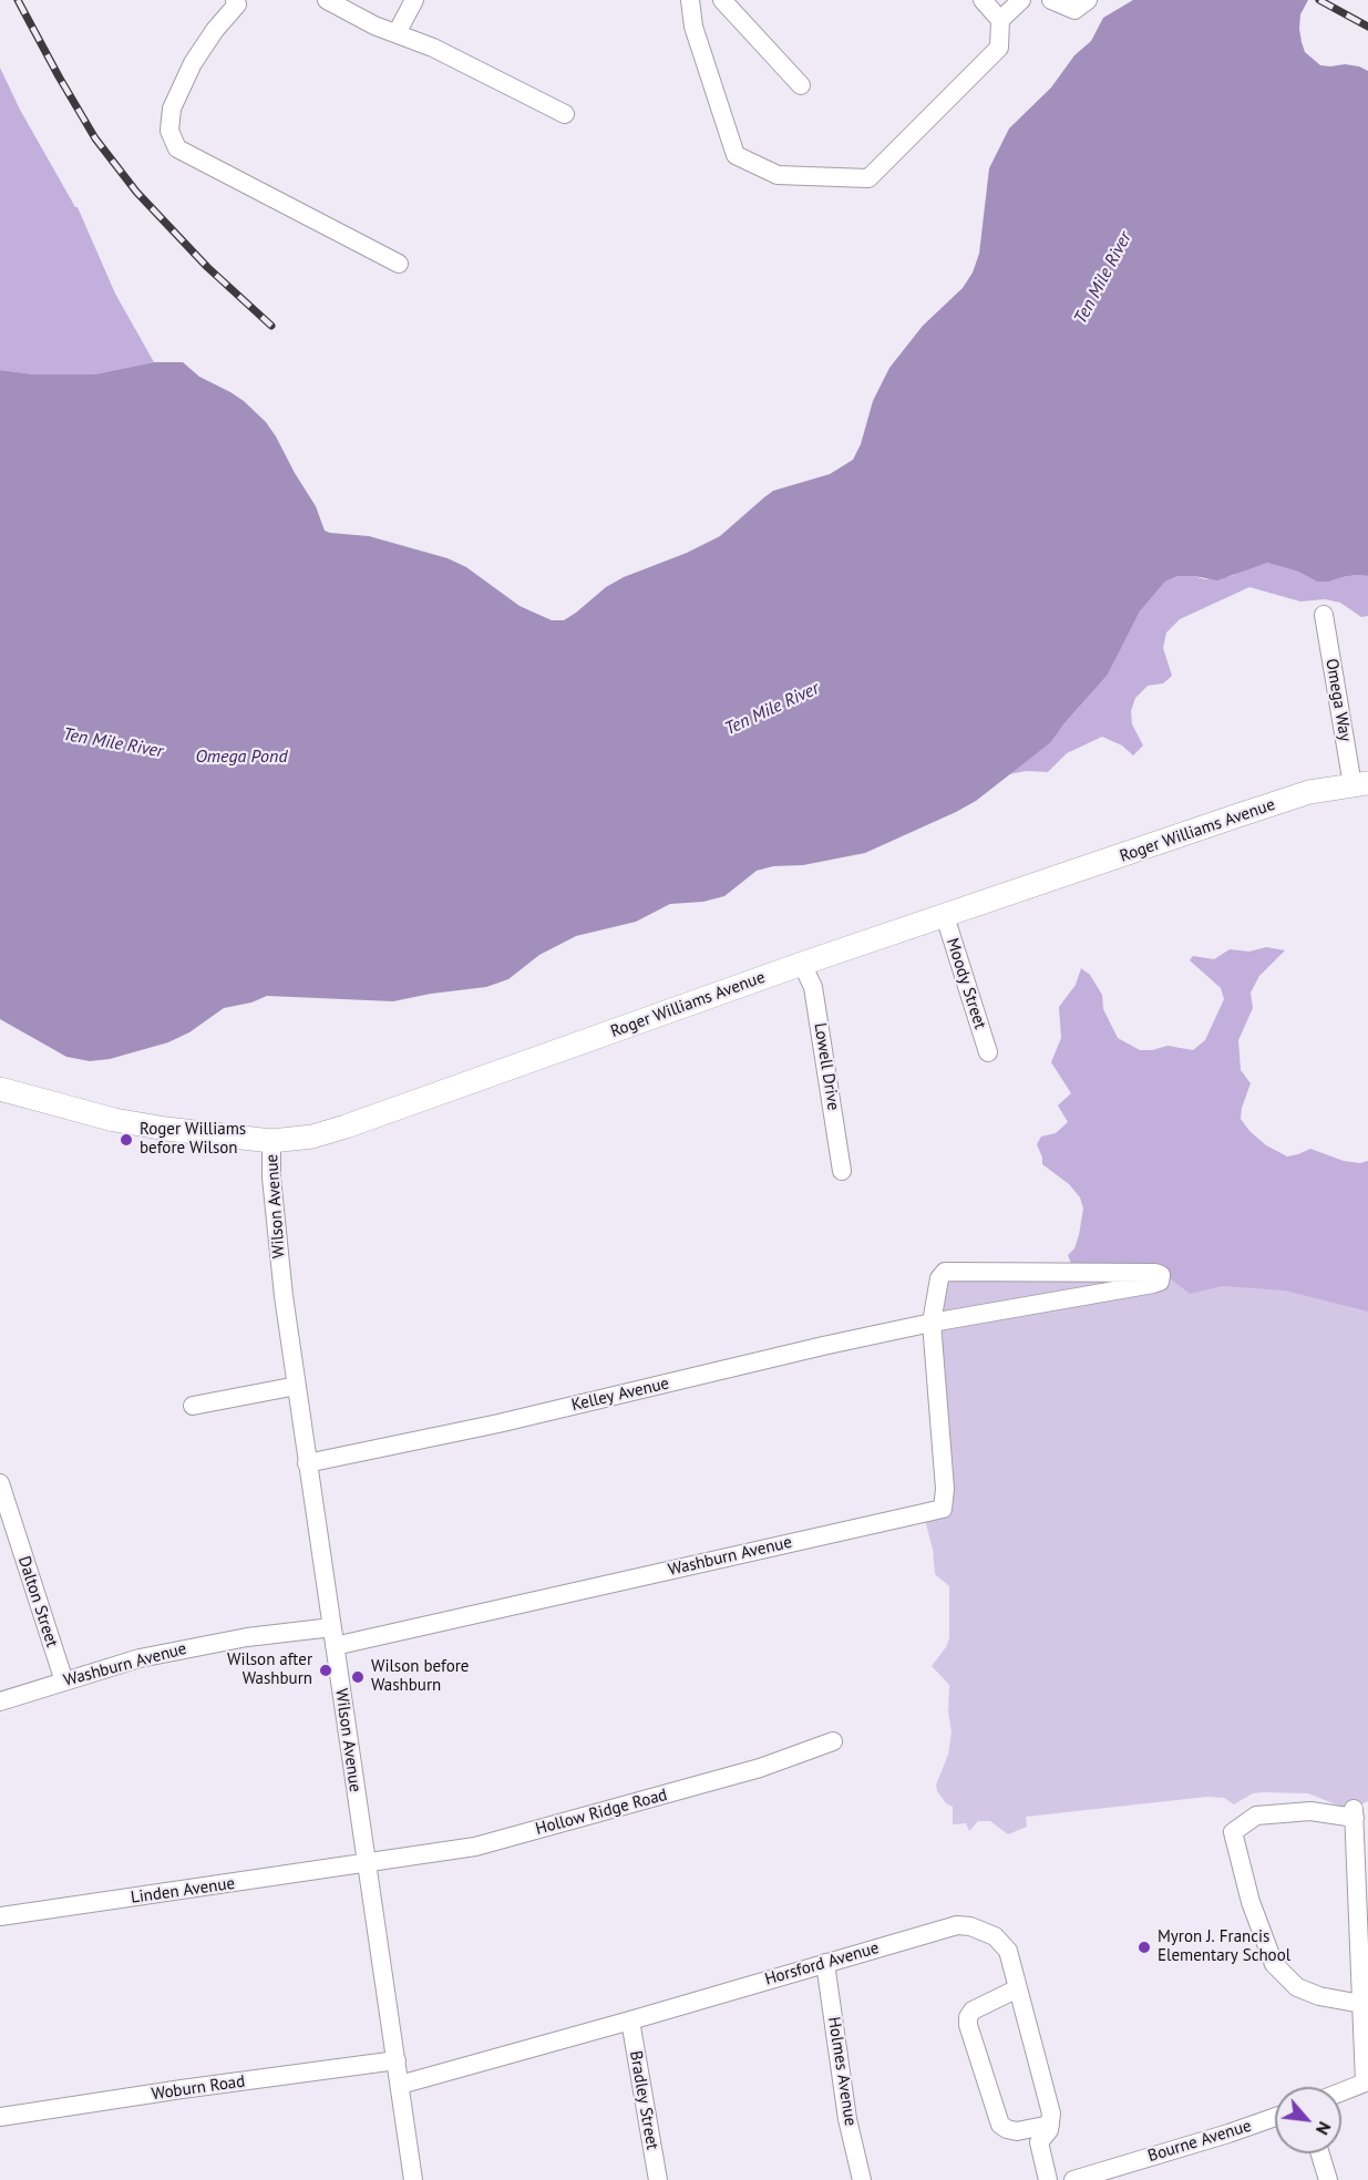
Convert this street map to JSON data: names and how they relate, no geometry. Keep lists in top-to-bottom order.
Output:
{
  "streets": {
    "main road": ["Roger Williams Avenue"],
    "street": [
      "Omega Way",
      "Moody Street",
      "Lowell Drive",
      "Wilson Avenue",
      "Kelley Avenue",
      "Washburn Avenue",
      "Dalton Street",
      "Hollow Ridge Road",
      "Linden Avenue",
      "Horsford Avenue",
      "Holmes Avenue",
      "Woburn Road",
      "Bradley Street",
      "Bourne Avenue"
    ]
  },
  "crossings": [
    ["Omega Way", "Roger Williams Avenue"],
    ["Roger Williams Avenue", "Moody Street"],
    ["Roger Williams Avenue", "Lowell Drive"],
    ["Roger Williams Avenue", "Wilson Avenue"],
    ["Wilson Avenue", "Kelley Avenue"],
    ["Wilson Avenue", "Washburn Avenue"],
    ["Wilson Avenue", "Hollow Ridge Road"],
    ["Wilson Avenue", "Linden Avenue"],
    ["Wilson Avenue", "Horsford Avenue"],
    ["Wilson Avenue", "Woburn Road"],
    ["Kelley Avenue", "Washburn Avenue"],
    ["Washburn Avenue", "Dalton Street"],
    ["Hollow Ridge Road", "Linden Avenue"],
    ["Horsford Avenue", "Holmes Avenue"],
    ["Horsford Avenue", "Bradley Street"]
  ],
  "water": ["Ten Mile River", "Omega Pond"],
  "places": [
    "Roger Williams before Wilson",
    "Wilson after Washburn",
    "Wilson before Washburn",
    "Myron J. Francis Elementary School"
  ],
  "north": "bottom right"
}
